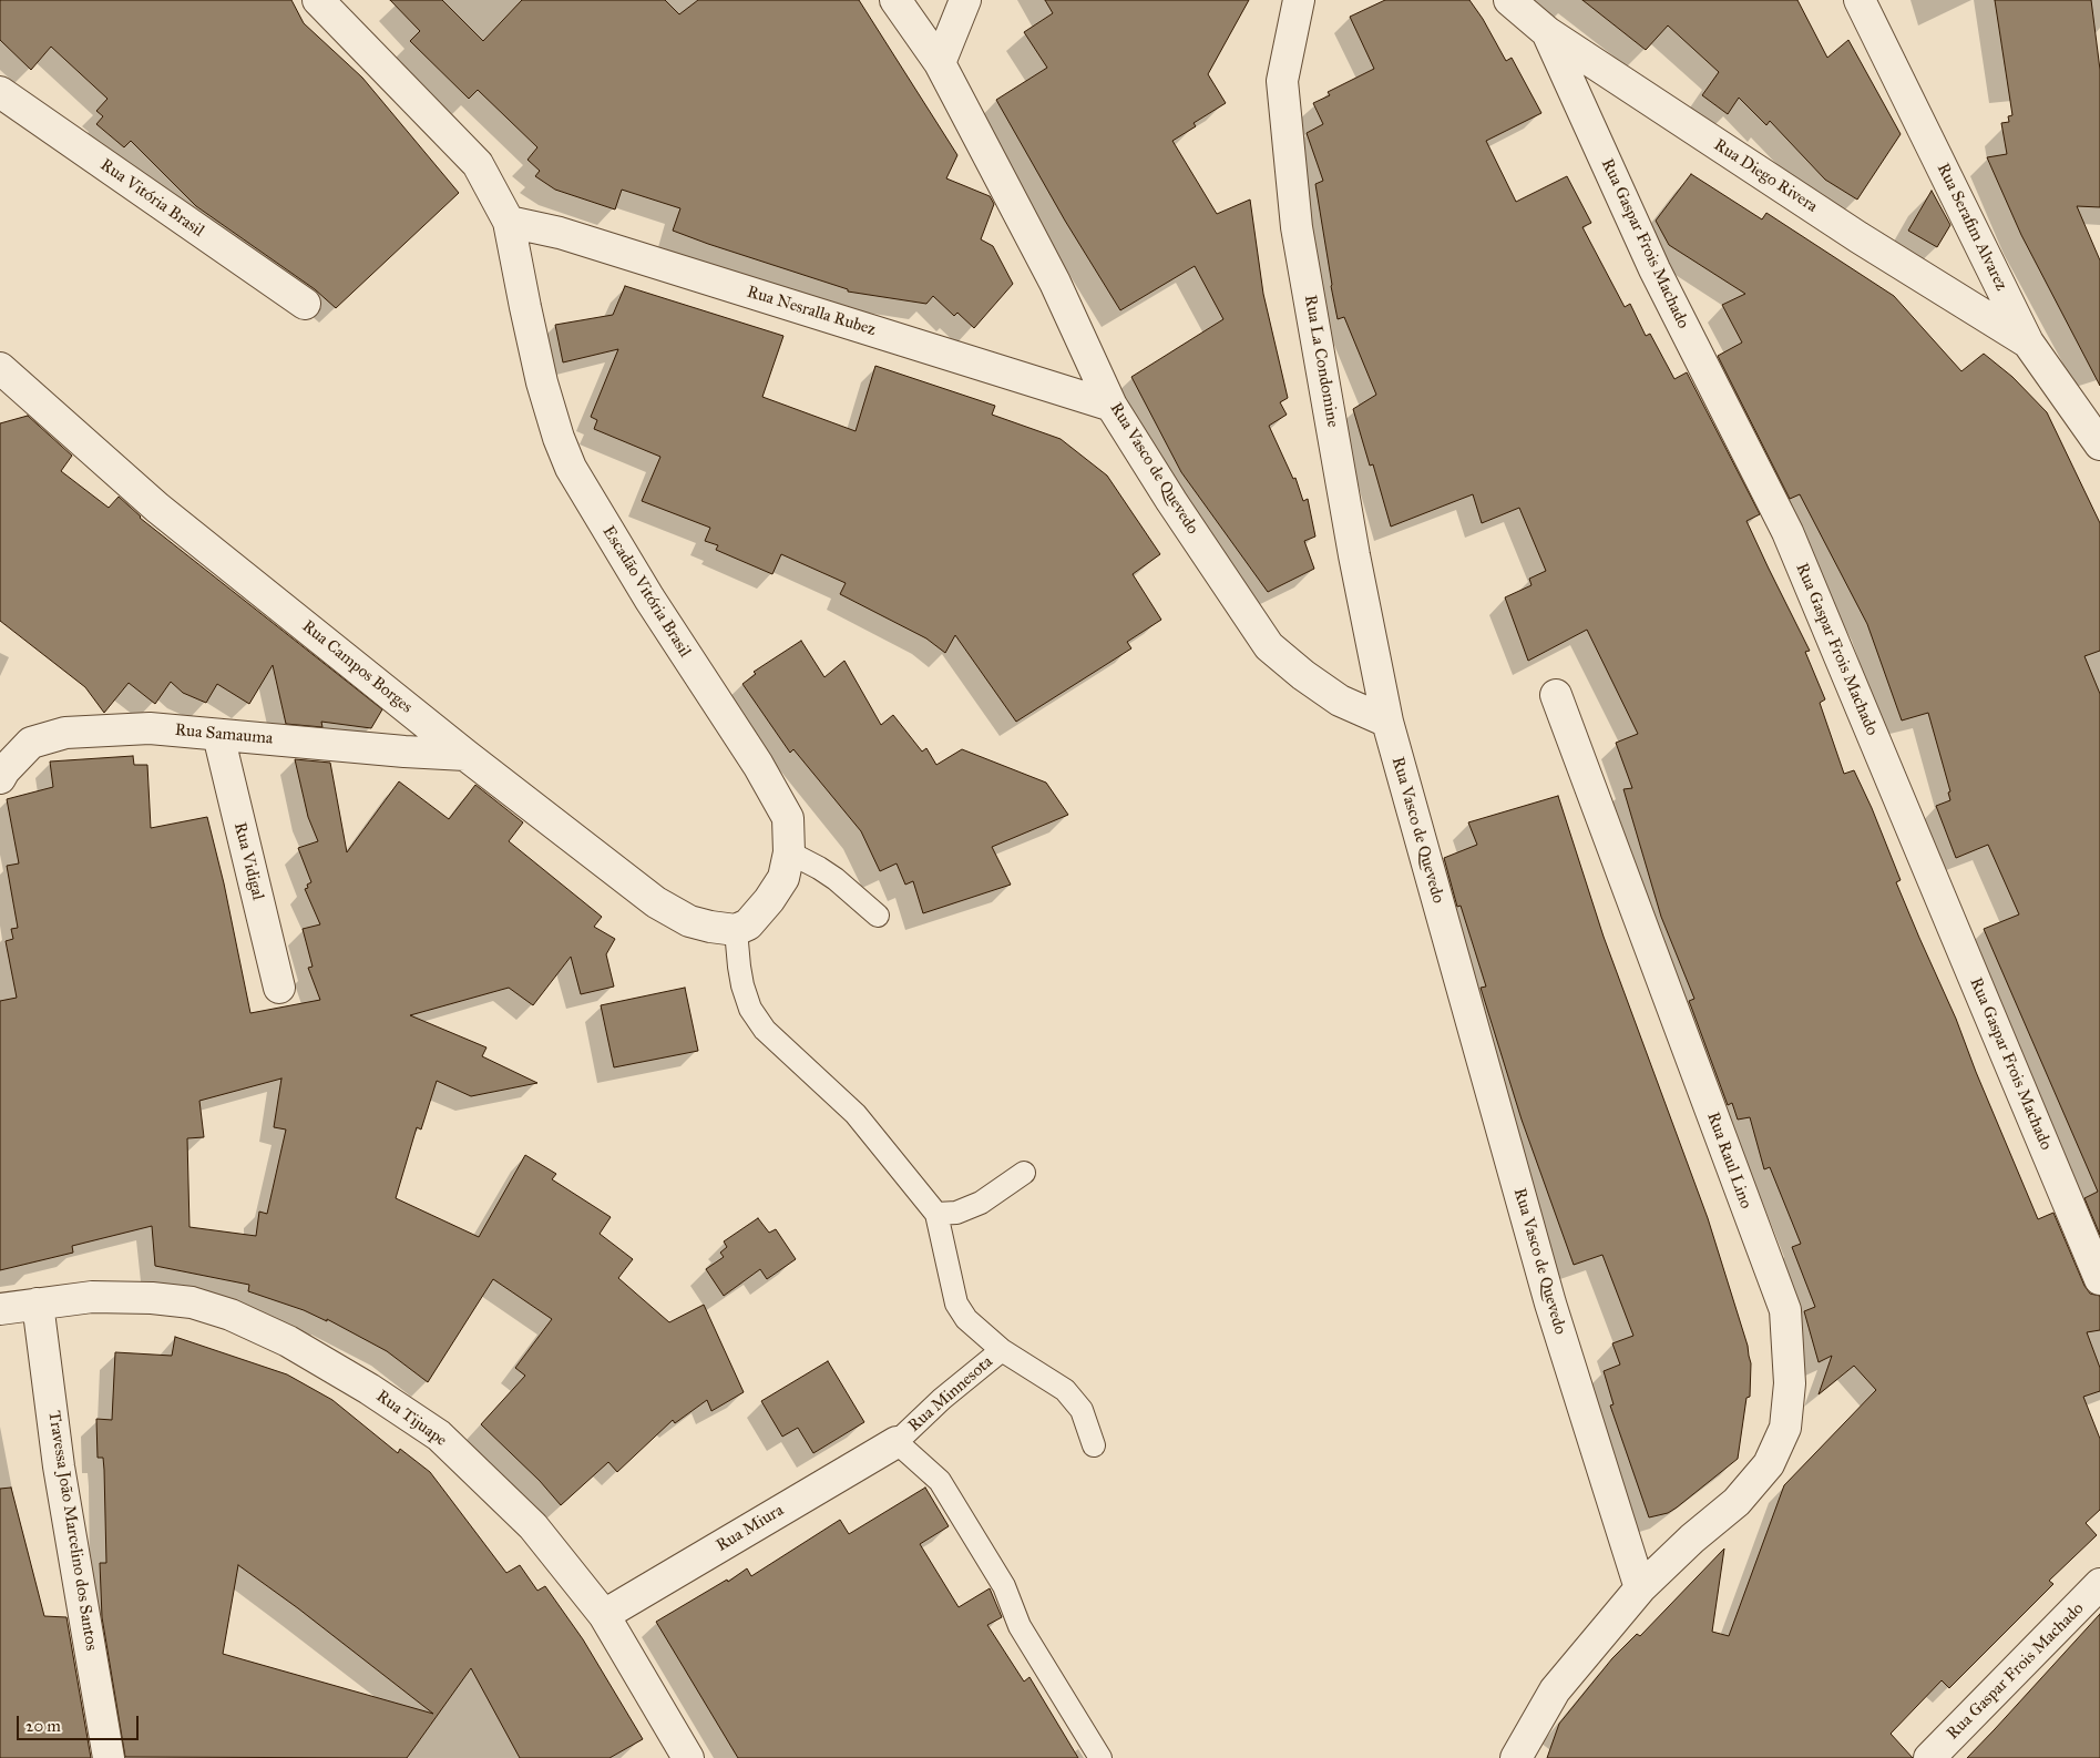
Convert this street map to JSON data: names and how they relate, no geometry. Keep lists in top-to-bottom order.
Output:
{
  "streets": {
    "street": [
      "Rua Diego Rivera",
      "Rua Vitória Brasil",
      "Rua Serafim Alvarez",
      "Rua Gaspar Frois Machado",
      "Rua Nesralla Rubez",
      "Rua La Condomine",
      "Rua Vasco de Quevedo",
      "Escadão Vitória Brasil",
      "Rua Campos Borges",
      "Rua Samauma",
      "Rua Vidigal",
      "Rua Raul Lino",
      "Rua Tijuape",
      "Rua Miura",
      "Travessa João Marcelino dos Santos"
    ],
    "lane": ["Rua Minnesota"]
  },
  "crossings": [
    ["Rua Diego Rivera", "Rua Serafim Alvarez"],
    ["Rua Diego Rivera", "Rua Gaspar Frois Machado"],
    ["Rua Nesralla Rubez", "Rua Vasco de Quevedo"],
    ["Rua Nesralla Rubez", "Escadão Vitória Brasil"],
    ["Rua La Condomine", "Rua Vasco de Quevedo"],
    ["Rua Vasco de Quevedo", "Rua Raul Lino"],
    ["Escadão Vitória Brasil", "Rua Campos Borges"],
    ["Escadão Vitória Brasil", "Rua Minnesota"],
    ["Rua Campos Borges", "Rua Samauma"],
    ["Rua Campos Borges", "Rua Minnesota"],
    ["Rua Samauma", "Rua Vidigal"],
    ["Rua Minnesota", "Rua Miura"],
    ["Rua Tijuape", "Rua Miura"],
    ["Rua Tijuape", "Travessa João Marcelino dos Santos"]
  ],
  "scale_bar": "20 m"
}
